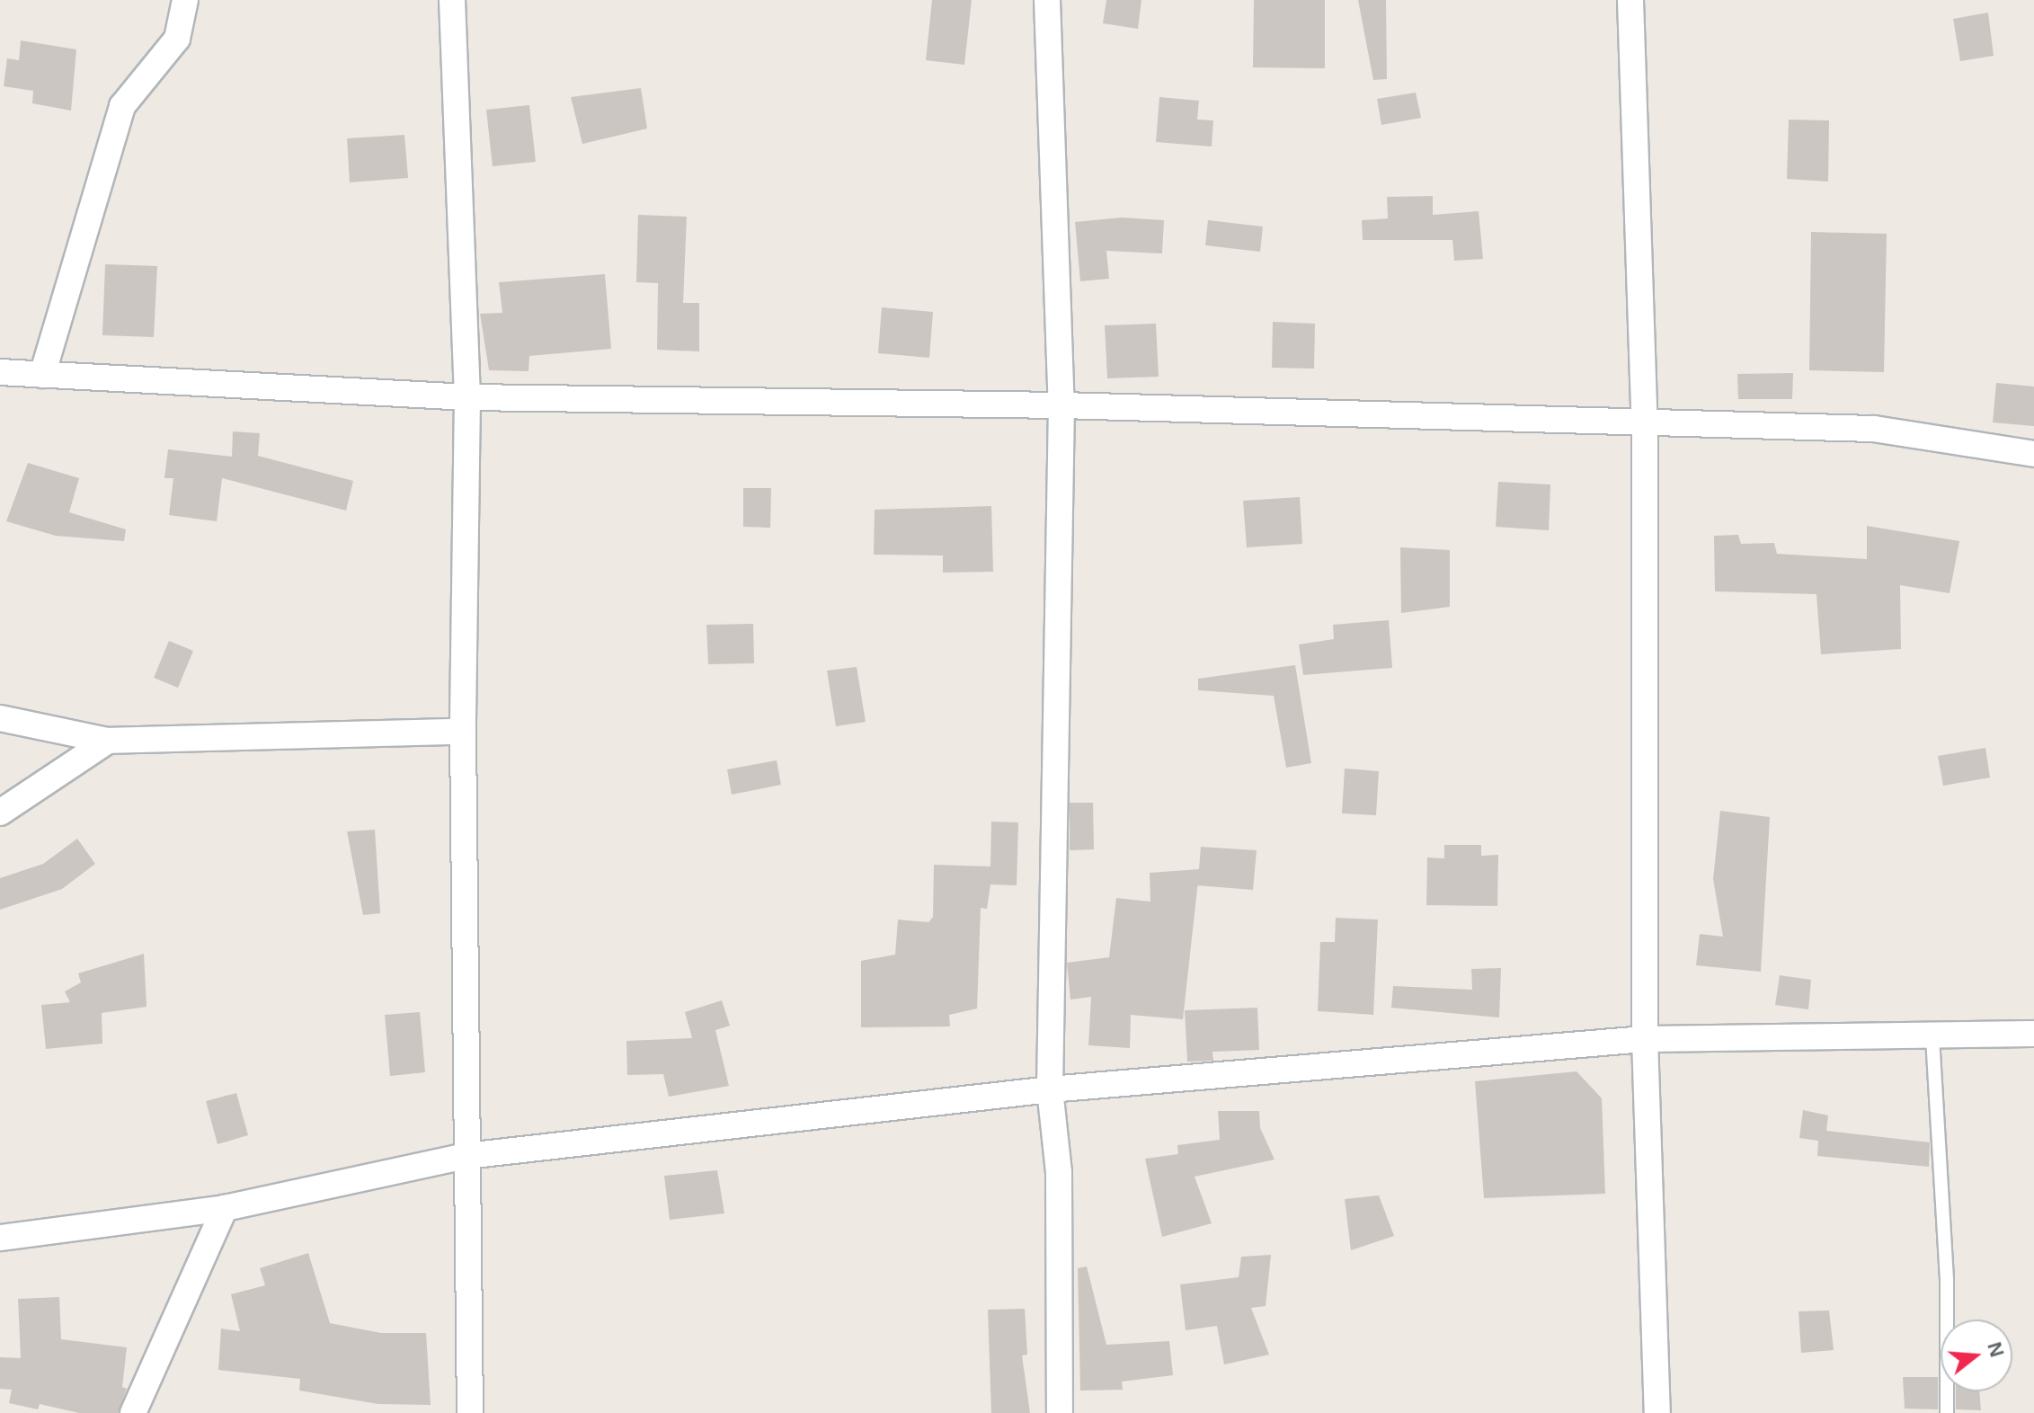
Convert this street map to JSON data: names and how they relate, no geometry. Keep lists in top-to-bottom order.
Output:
{
  "north": "right"
}
